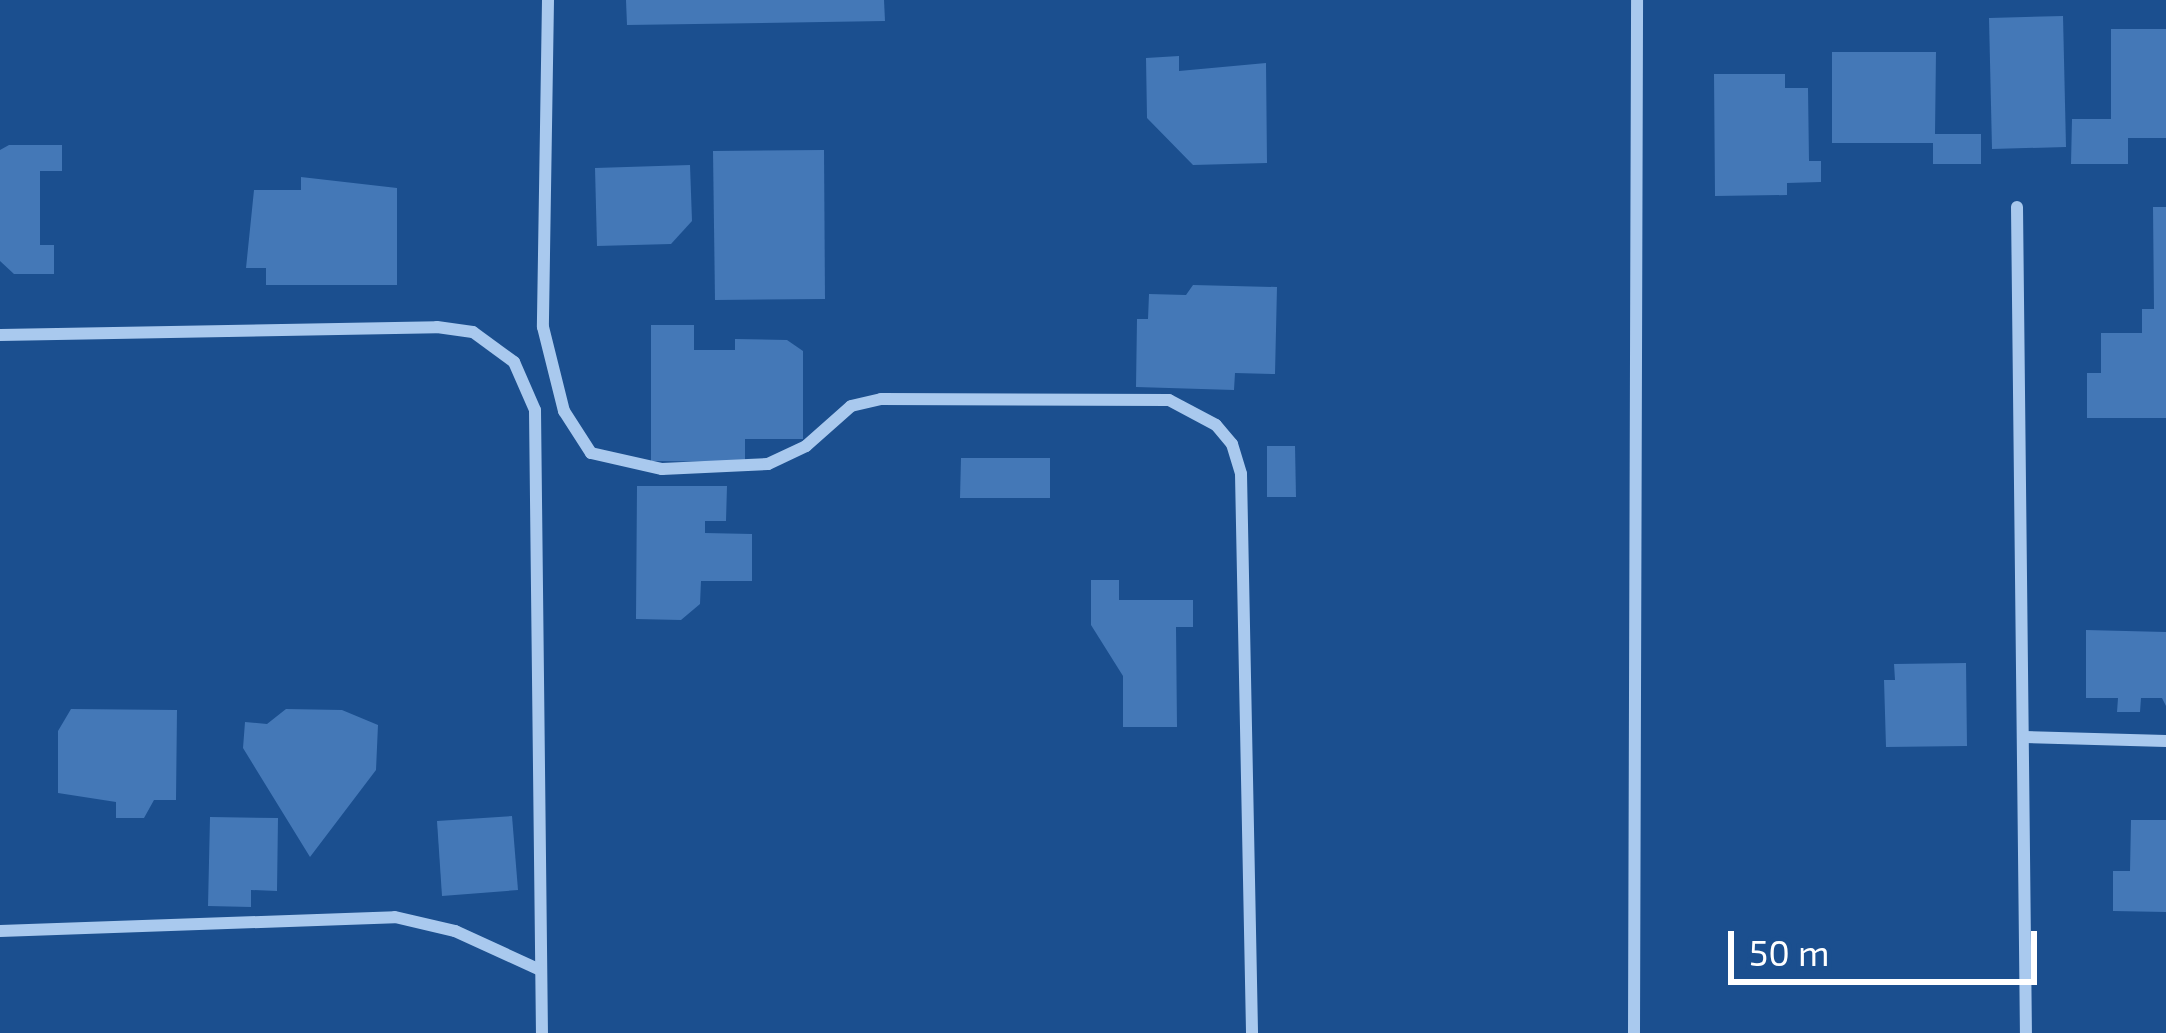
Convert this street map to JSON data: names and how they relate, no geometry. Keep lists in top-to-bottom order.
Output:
{
  "scale_bar": "50 m"
}
